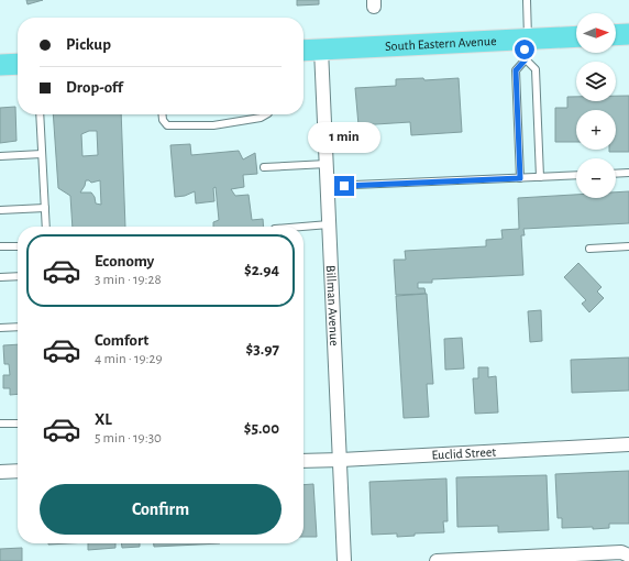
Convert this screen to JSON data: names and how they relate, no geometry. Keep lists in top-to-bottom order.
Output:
{
  "streets": {
    "main road": ["South Eastern Avenue"],
    "street": ["Billman Avenue", "Euclid Street"]
  },
  "crossings": [
    ["South Eastern Avenue", "Billman Avenue"],
    ["Billman Avenue", "Euclid Street"]
  ],
  "north": "right",
  "page": {
    "map_buttons": ["+", "−"],
    "banner": ["Pickup", "Drop-off"],
    "bubble": "1 min",
    "list": [
      {
        "name": "Economy",
        "note": "3 min · 19:28",
        "value": "$2.94"
      },
      {
        "name": "Comfort",
        "note": "4 min · 19:29",
        "value": "$3.97"
      },
      {
        "name": "XL",
        "note": "5 min · 19:30",
        "value": "$5.00"
      }
    ],
    "buttons": "Confirm"
  }
}
